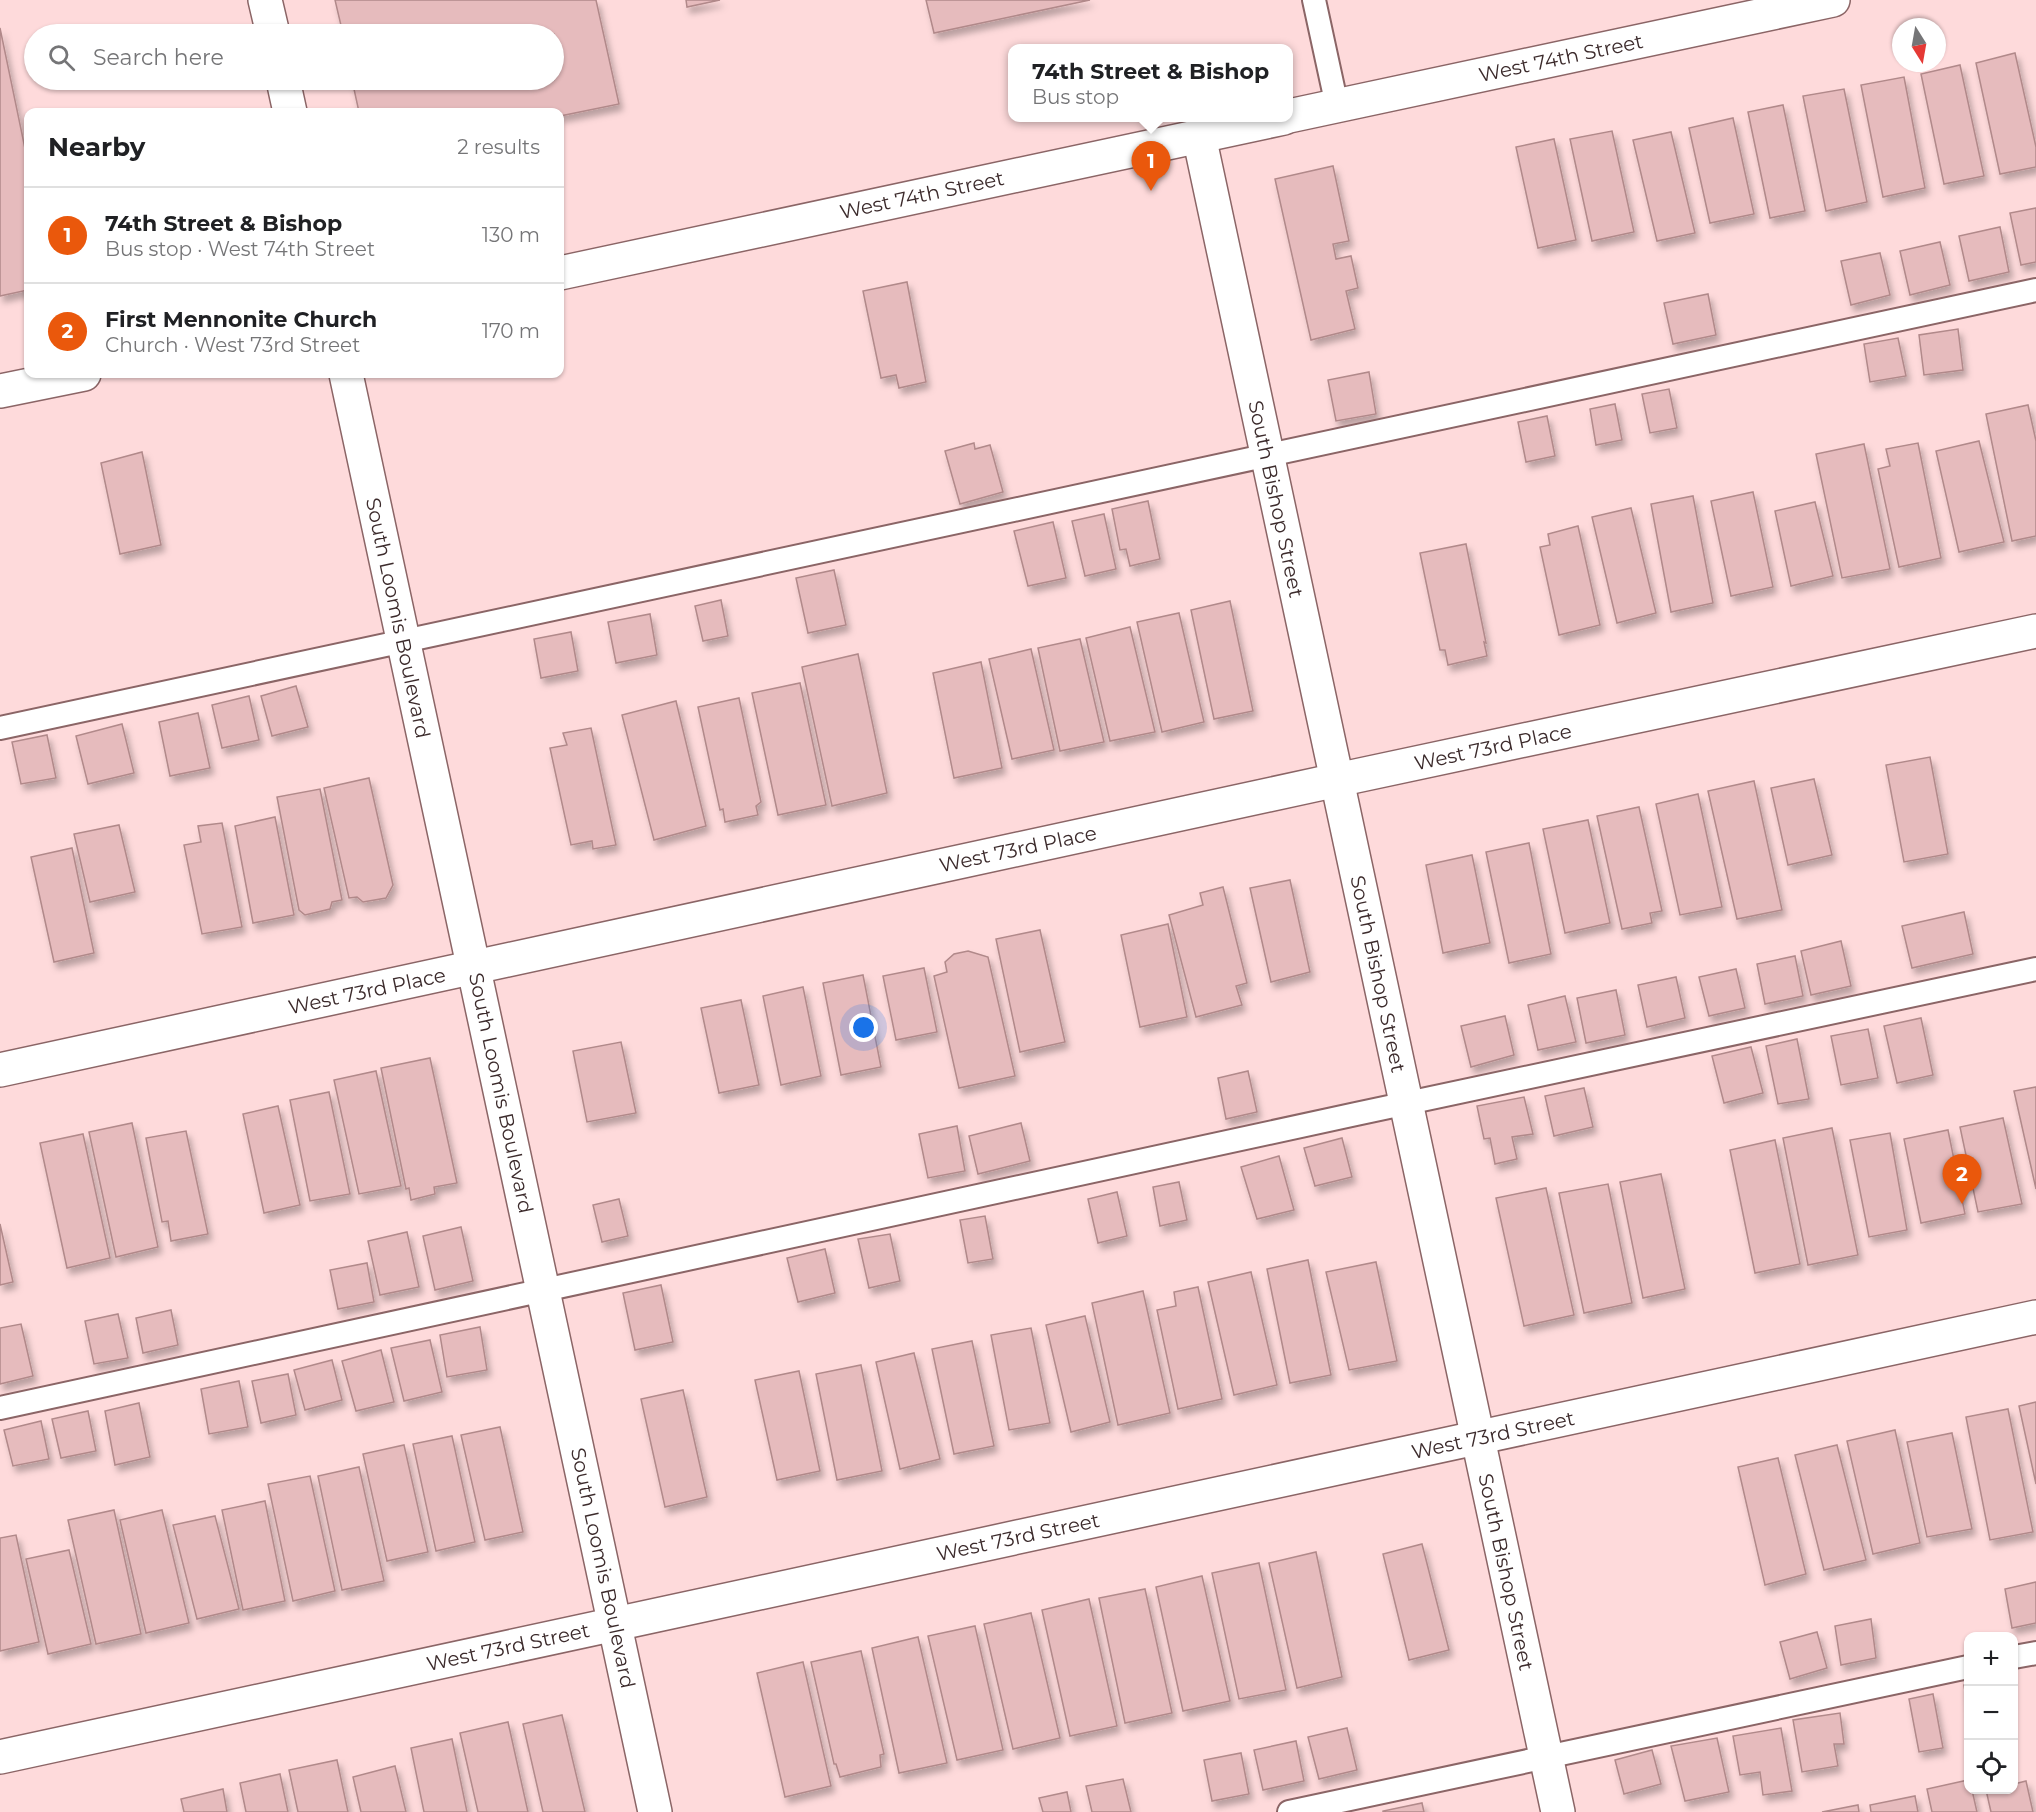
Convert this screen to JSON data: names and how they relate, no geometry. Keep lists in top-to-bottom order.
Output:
{
  "streets": {
    "street": [
      "West 74th Street",
      "South Bishop Street",
      "South Loomis Boulevard",
      "West 73rd Place",
      "West 73rd Street"
    ]
  },
  "crossings": [
    ["West 74th Street", "South Bishop Street"],
    ["South Bishop Street", "West 73rd Place"],
    ["South Bishop Street", "West 73rd Street"],
    ["South Loomis Boulevard", "West 73rd Place"],
    ["South Loomis Boulevard", "West 73rd Street"]
  ],
  "north": "bottom",
  "page": {
    "search": "Search here",
    "popup": ["74th Street & Bishop", "Bus stop"],
    "heading": ["Nearby", "2 results"],
    "pins": ["1", "2"],
    "list": [
      {
        "mark": "1",
        "name": "74th Street & Bishop",
        "note": "Bus stop · West 74th Street",
        "value": "130 m"
      },
      {
        "mark": "2",
        "name": "First Mennonite Church",
        "note": "Church · West 73rd Street",
        "value": "170 m"
      }
    ],
    "map_buttons": ["+", "−"]
  }
}
